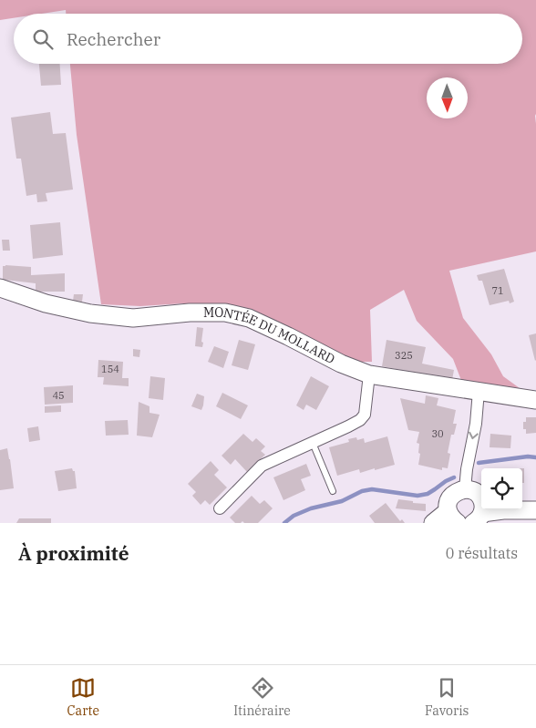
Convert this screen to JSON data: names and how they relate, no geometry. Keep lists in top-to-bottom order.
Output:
{
  "streets": {
    "main road": ["MONTÉE DU MOLLARD"]
  },
  "house_numbers": [
    "71",
    "325",
    "154",
    "45",
    "30"
  ],
  "north": "bottom",
  "page": {
    "search": "Rechercher",
    "heading": ["À proximité", "0 résultats"],
    "nav": ["Carte", "Itinéraire", "Favoris"]
  }
}
